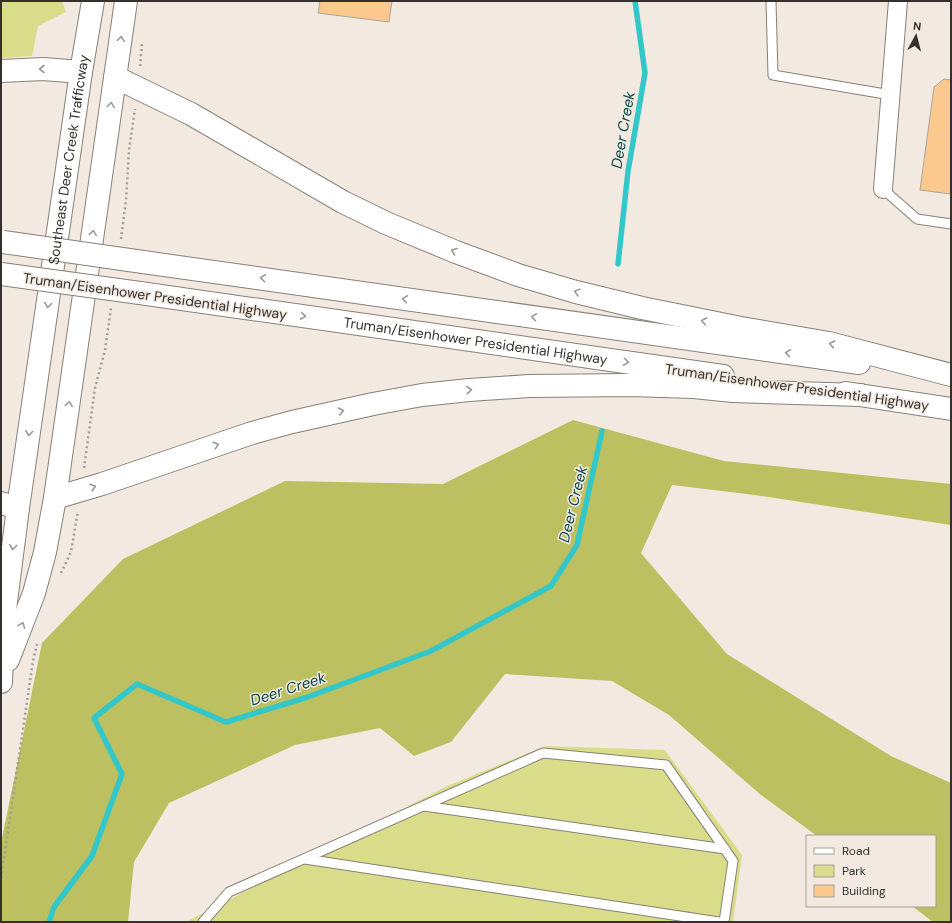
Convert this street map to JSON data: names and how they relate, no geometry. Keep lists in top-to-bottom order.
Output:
{
  "streets": {
    "main road": ["Southeast Deer Creek Trafficway", "Truman/Eisenhower Presidential Highway"]
  },
  "water": ["Deer Creek"],
  "legend": ["Road", "Park", "Building"],
  "north": "top"
}
